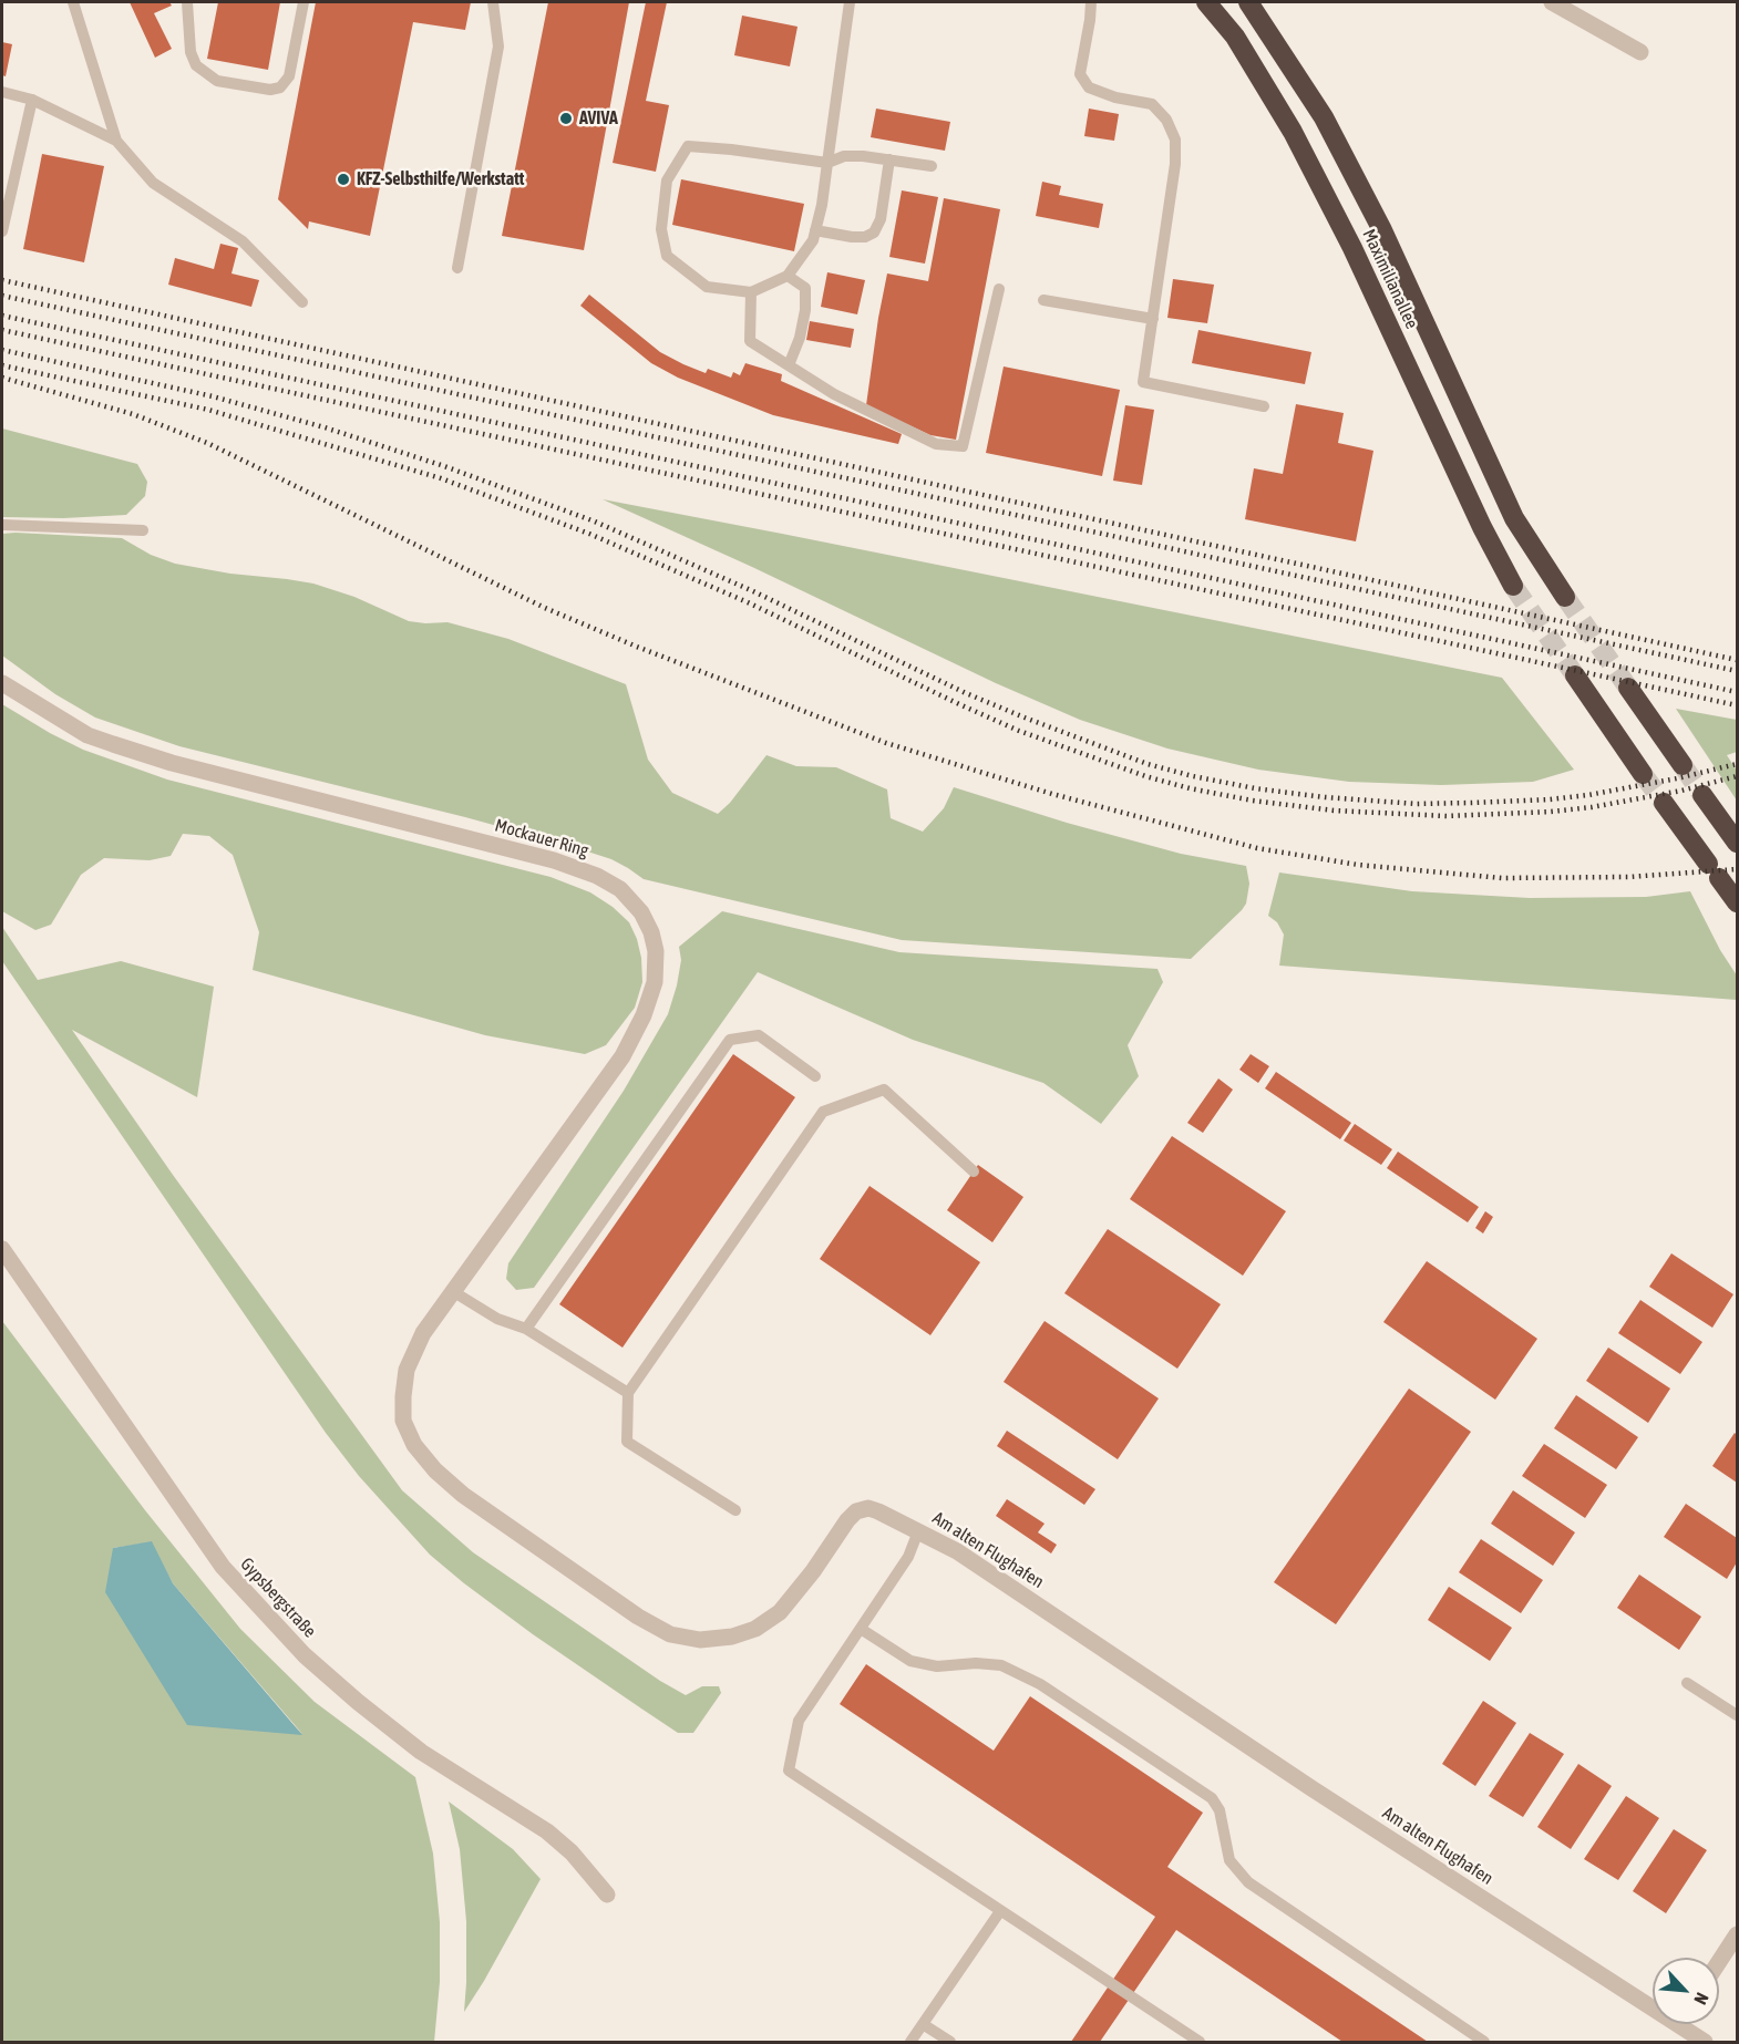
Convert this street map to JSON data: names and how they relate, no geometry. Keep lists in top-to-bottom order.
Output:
{
  "streets": {
    "highway": ["Maximilianallee"],
    "street": ["Mockauer Ring", "Am alten Flughafen", "Gypsbergstraße"]
  },
  "crossings": [
    ["Mockauer Ring", "Am alten Flughafen"]
  ],
  "places": ["AVIVA", "KFZ-Selbsthilfe/Werkstatt"],
  "north": "bottom right"
}
